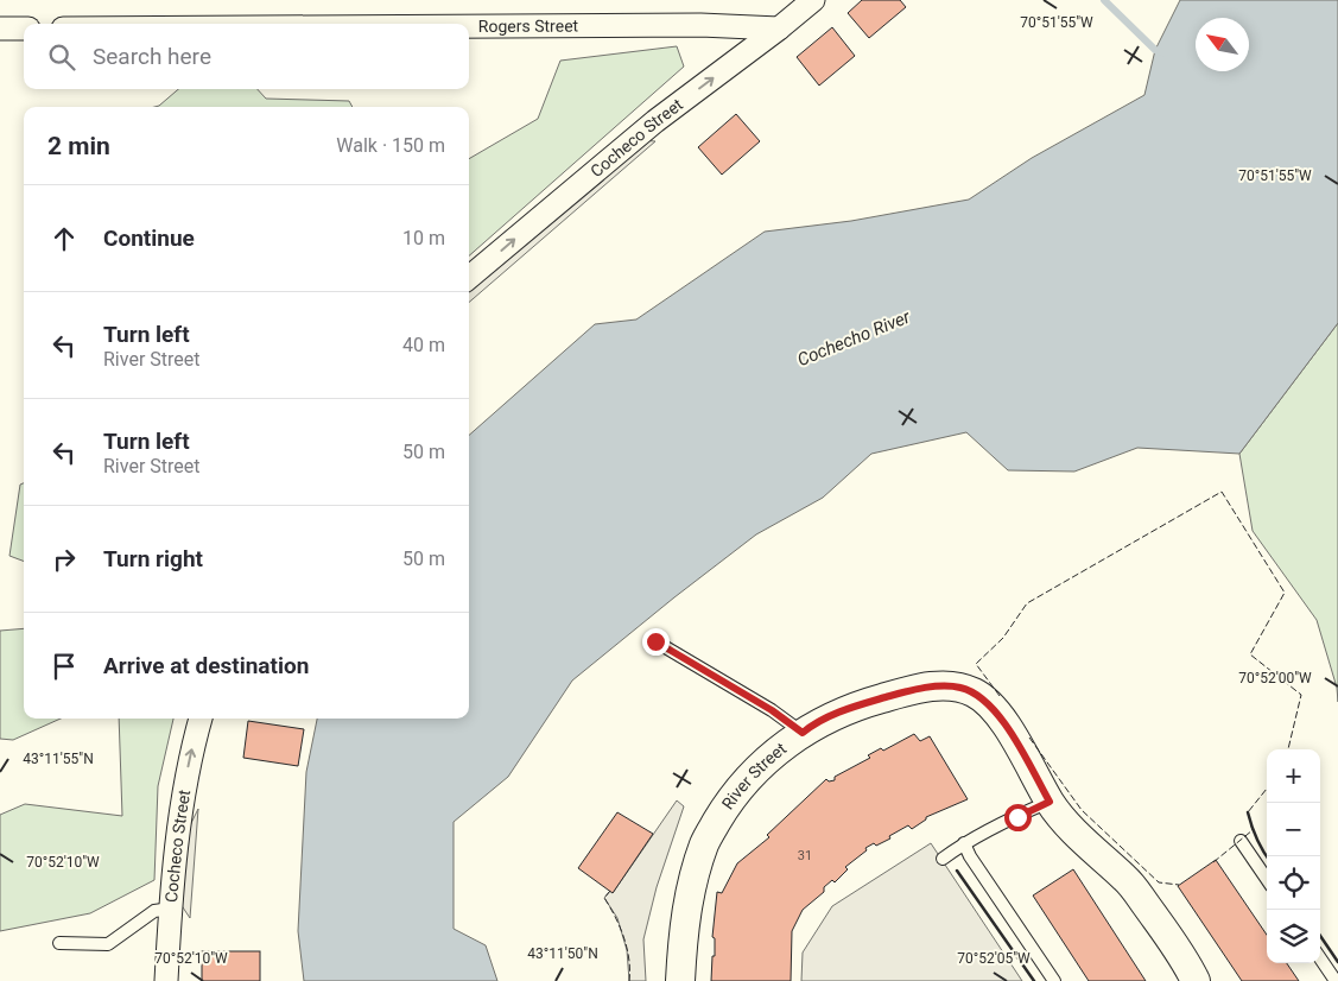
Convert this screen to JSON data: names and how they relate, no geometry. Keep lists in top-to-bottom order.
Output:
{
  "streets": {
    "street": ["Rogers Street", "Cocheco Street", "River Street"]
  },
  "crossings": [
    ["Rogers Street", "Cocheco Street"]
  ],
  "one_way": ["Cocheco Street"],
  "water": ["Cochecho River"],
  "house_numbers": ["31"],
  "north": "top left",
  "page": {
    "search": "Search here",
    "heading": ["2 min", "Walk · 150 m"],
    "list": [
      ["Continue", "10 m"],
      ["Turn left", "River Street", "40 m"],
      ["Turn left", "River Street", "50 m"],
      ["Turn right", "50 m"],
      "Arrive at destination"
    ],
    "map_buttons": ["+", "−"]
  },
  "coordinates": [
    "70°51'55\"W",
    "70°52'00\"W",
    "43°11'55\"N",
    "70°52'10\"W",
    "43°11'50\"N",
    "70°52'05\"W"
  ]
}
